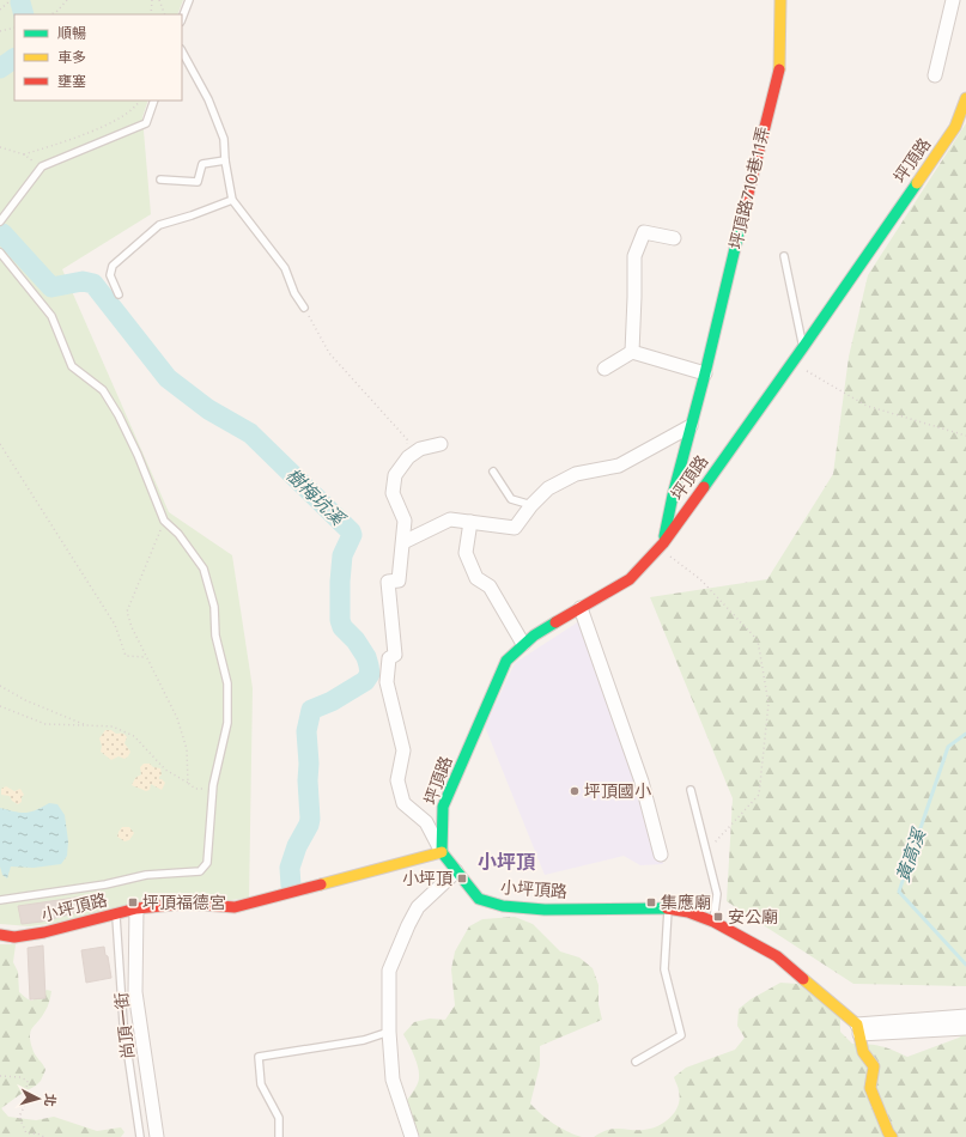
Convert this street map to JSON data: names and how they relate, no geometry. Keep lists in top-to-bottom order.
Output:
{
  "streets": {
    "street": ["坪頂路", "坪頂路710巷11弄", "小坪頂路"],
    "lane": ["尚頂一街"]
  },
  "crossings": [
    ["坪頂路", "坪頂路710巷11弄"],
    ["坪頂路", "小坪頂路"],
    ["小坪頂路", "尚頂一街"]
  ],
  "districts": ["小坪頂"],
  "water": ["樹梅坑溪", "黃高溪"],
  "places": {
    "other": ["坪頂國小"],
    "transit": [
      "小坪頂",
      "坪頂福德宮",
      "集應廟",
      "安公廟"
    ]
  },
  "legend": ["順暢", "車多", "壅塞"],
  "north": "right"
}
